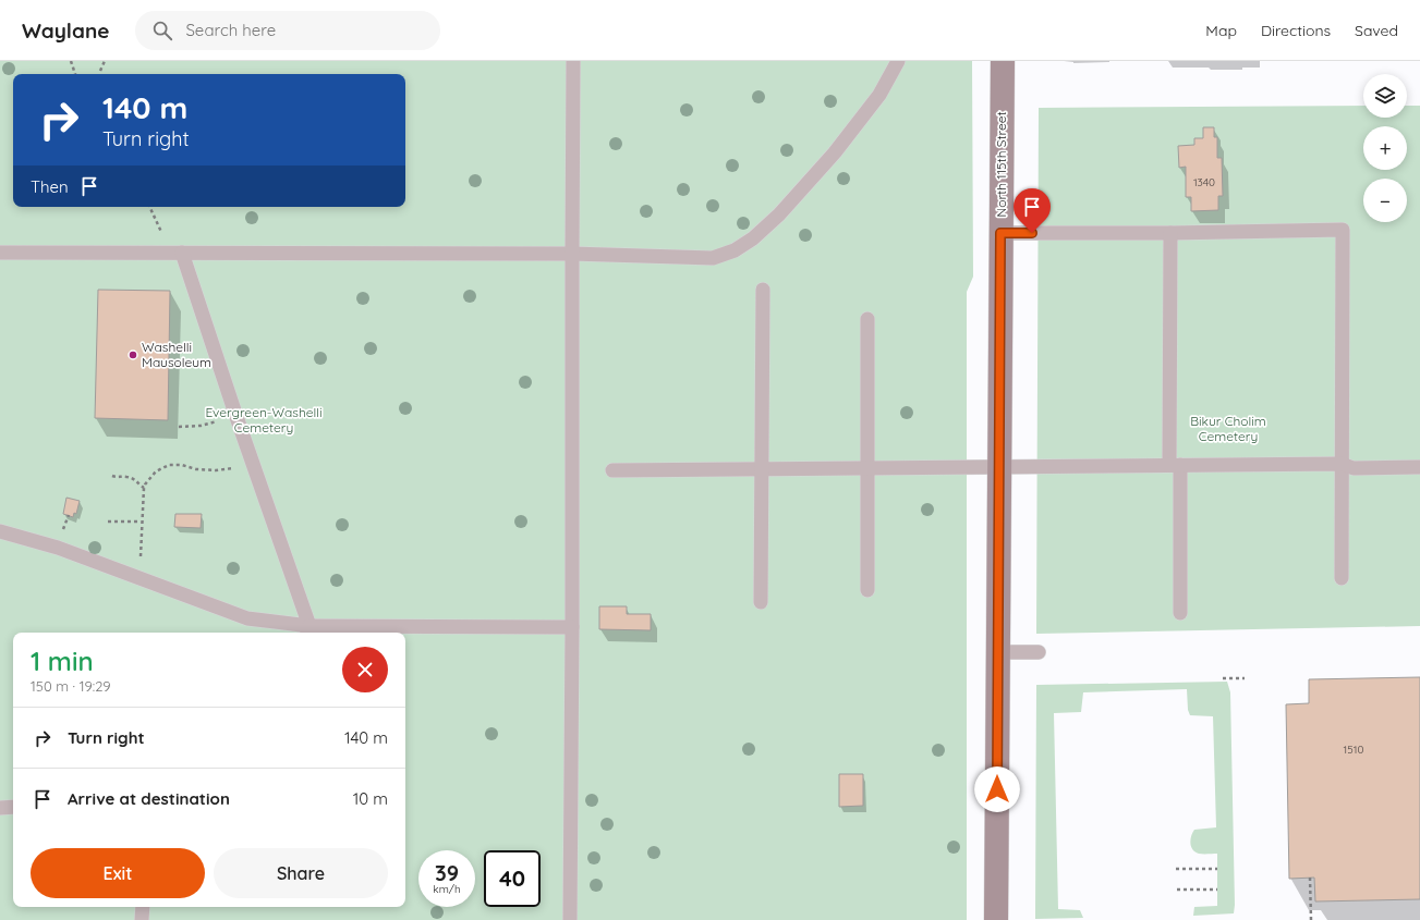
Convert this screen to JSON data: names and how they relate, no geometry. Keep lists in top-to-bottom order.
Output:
{
  "streets": {
    "street": ["North 115th Street"]
  },
  "parks": ["Evergreen-Washelli Cemetery", "Bikur Cholim Cemetery"],
  "places": ["Washelli Mausoleum"],
  "house_numbers": ["1340", "1510"],
  "page": {
    "header": "Waylane",
    "search": "Search here",
    "nav": ["Map", "Directions", "Saved"],
    "map_buttons": ["+", "−"],
    "turn": ["140 m", "Turn right"],
    "then": "Then",
    "heading": ["1 min", "150 m · 19:29"],
    "list": [
      {
        "name": "Turn right",
        "value": "140 m"
      },
      {
        "name": "Arrive at destination",
        "value": "10 m"
      }
    ],
    "buttons": ["Exit", "Share"],
    "speed": "39 km/h",
    "limit": "40"
  }
}
